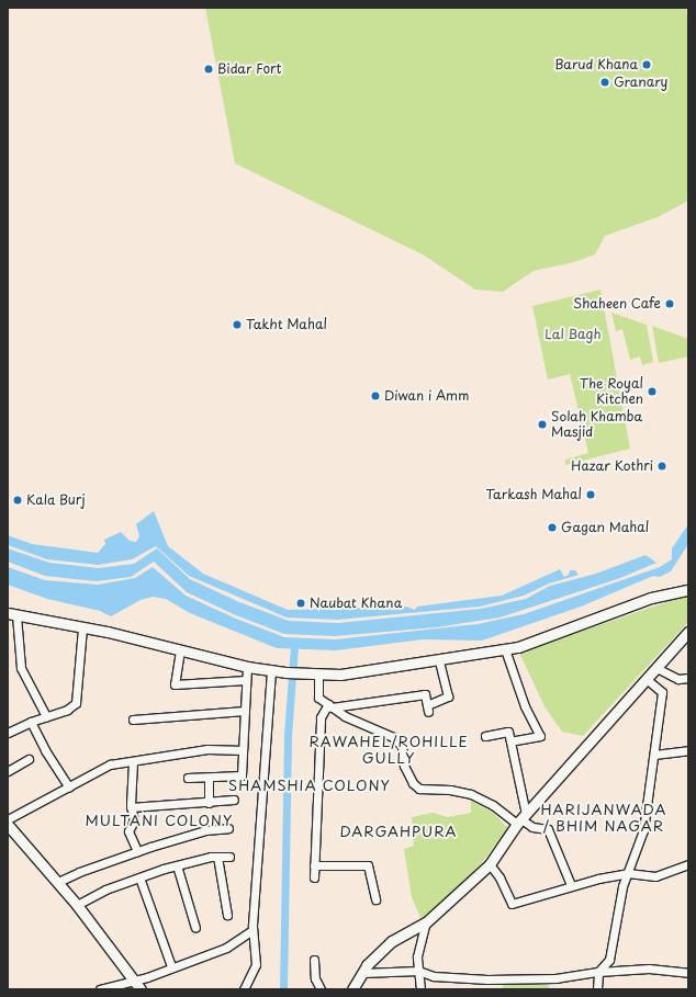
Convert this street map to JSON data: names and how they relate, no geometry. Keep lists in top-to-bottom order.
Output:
{
  "districts": [
    "RAWAHEL/ROHILLE GULLY",
    "SHAMSHIA COLONY",
    "HARIJANWADA / BHIM NAGAR",
    "MULTANI COLONY",
    "DARGAHPURA"
  ],
  "parks": ["Lal Bagh"],
  "places": [
    "Barud Khana",
    "Bidar Fort",
    "Granary",
    "Shaheen Cafe",
    "Takht Mahal",
    "The Royal Kitchen",
    "Diwan i Amm",
    "Solah Khamba Masjid",
    "Hazar Kothri",
    "Tarkash Mahal",
    "Kala Burj",
    "Gagan Mahal",
    "Naubat Khana"
  ]
}
